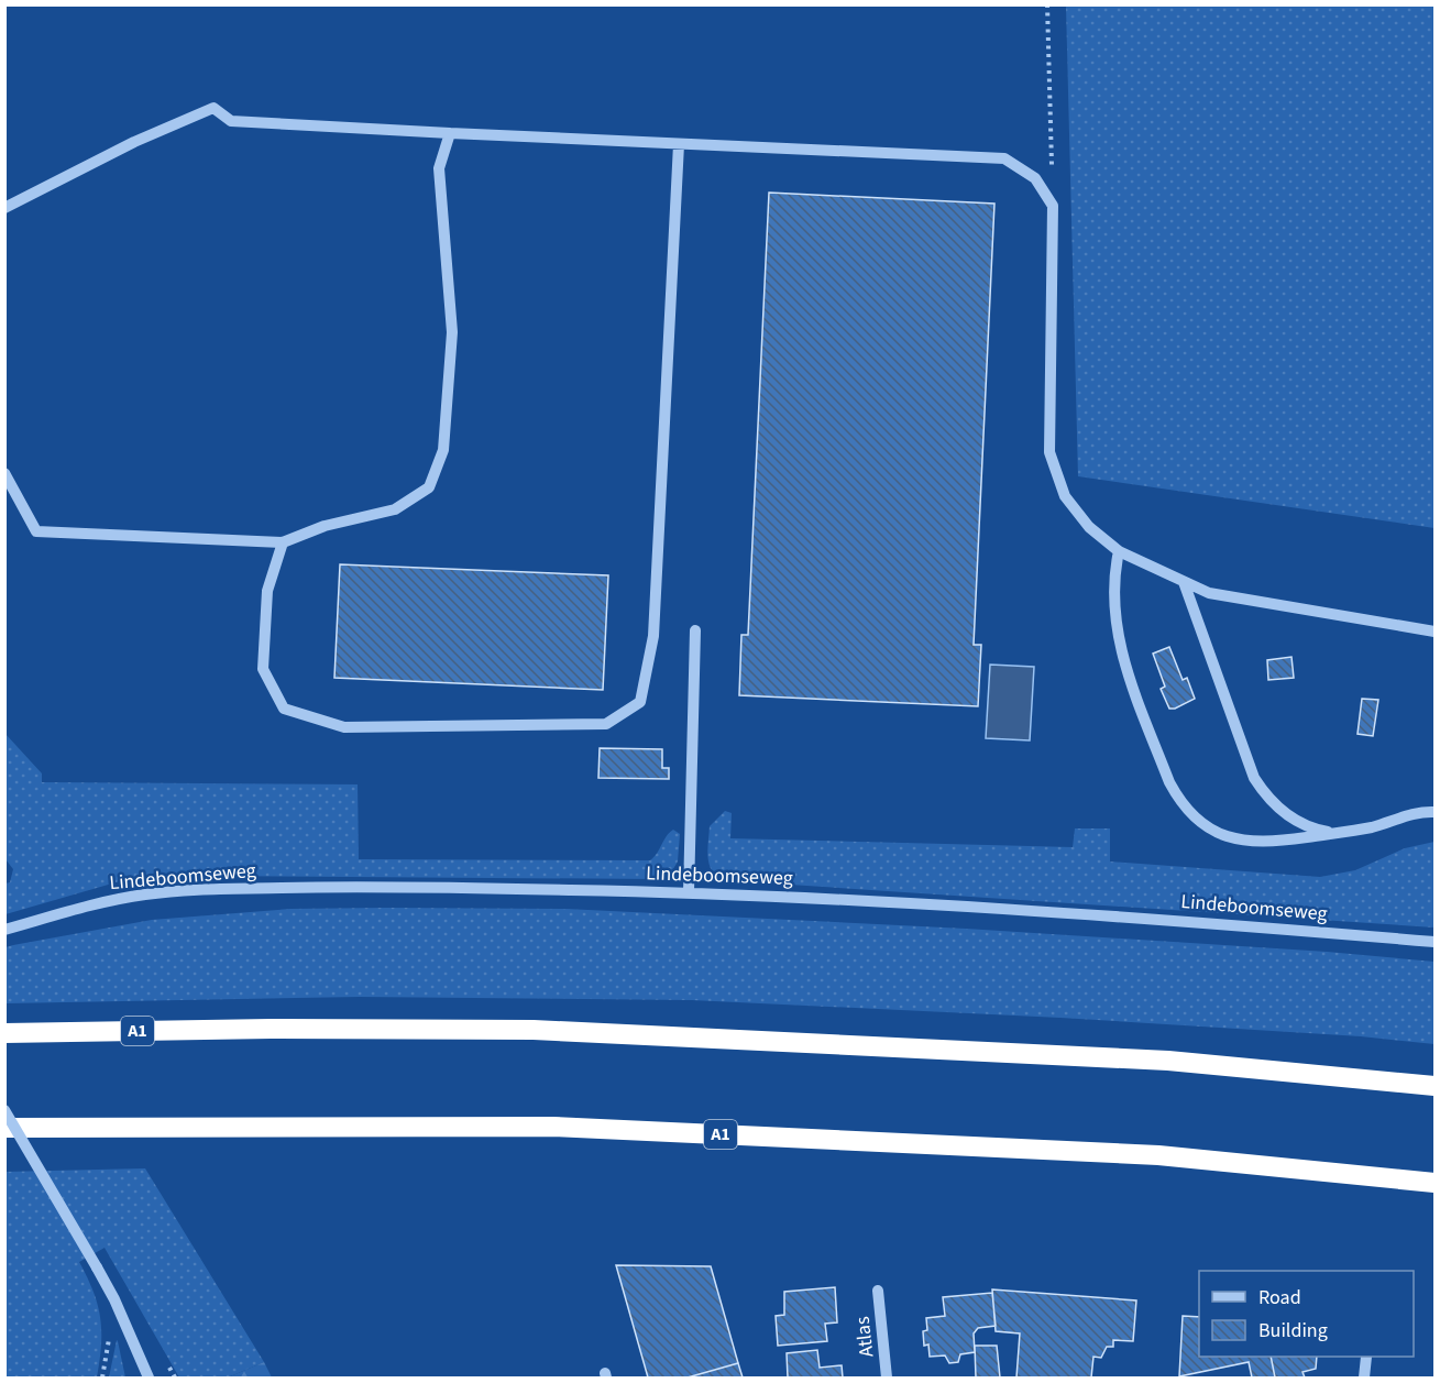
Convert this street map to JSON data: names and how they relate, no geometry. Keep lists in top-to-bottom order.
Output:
{
  "streets": {
    "highway": ["A1"],
    "street": ["Lindeboomseweg", "Atlas"]
  },
  "legend": ["Road", "Building"]
}
